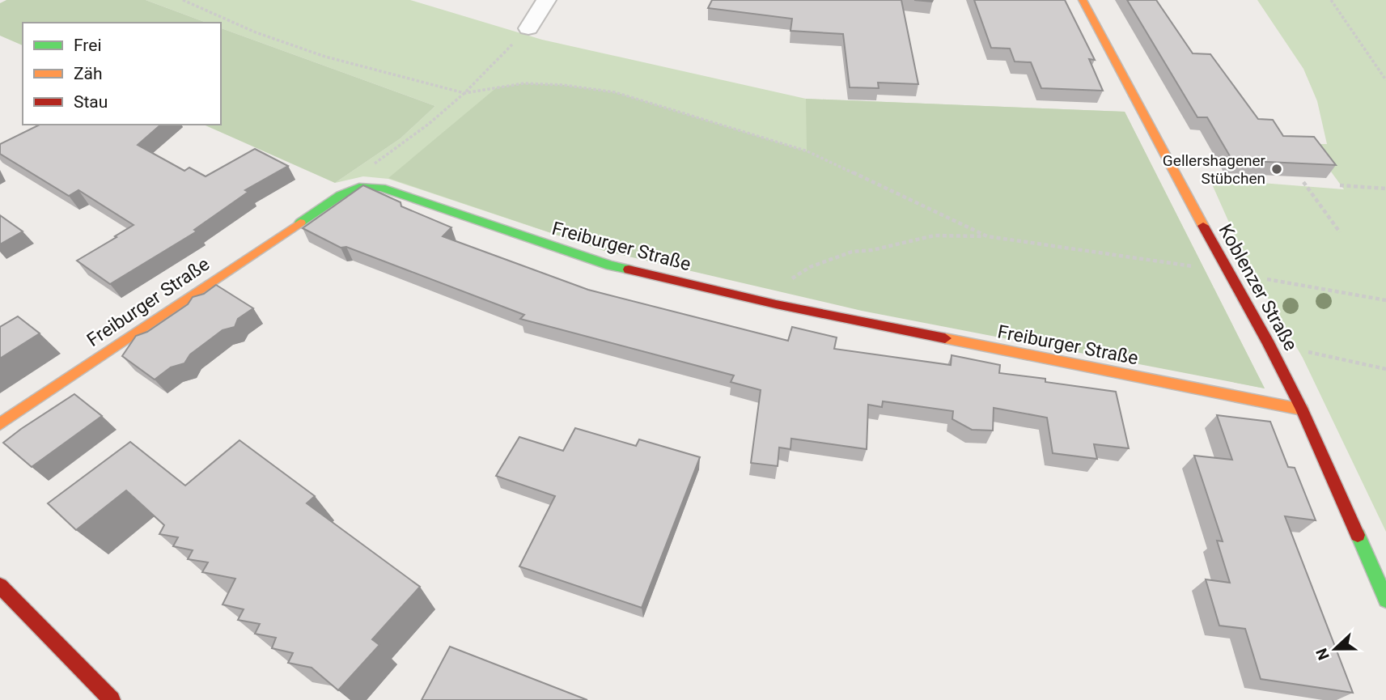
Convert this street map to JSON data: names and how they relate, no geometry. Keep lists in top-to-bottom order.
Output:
{
  "streets": {
    "street": ["Freiburger Straße", "Koblenzer Straße"]
  },
  "crossings": [
    ["Freiburger Straße", "Koblenzer Straße"]
  ],
  "places": ["Gellershagener Stübchen"],
  "legend": ["Frei", "Zäh", "Stau"],
  "north": "left"
}
